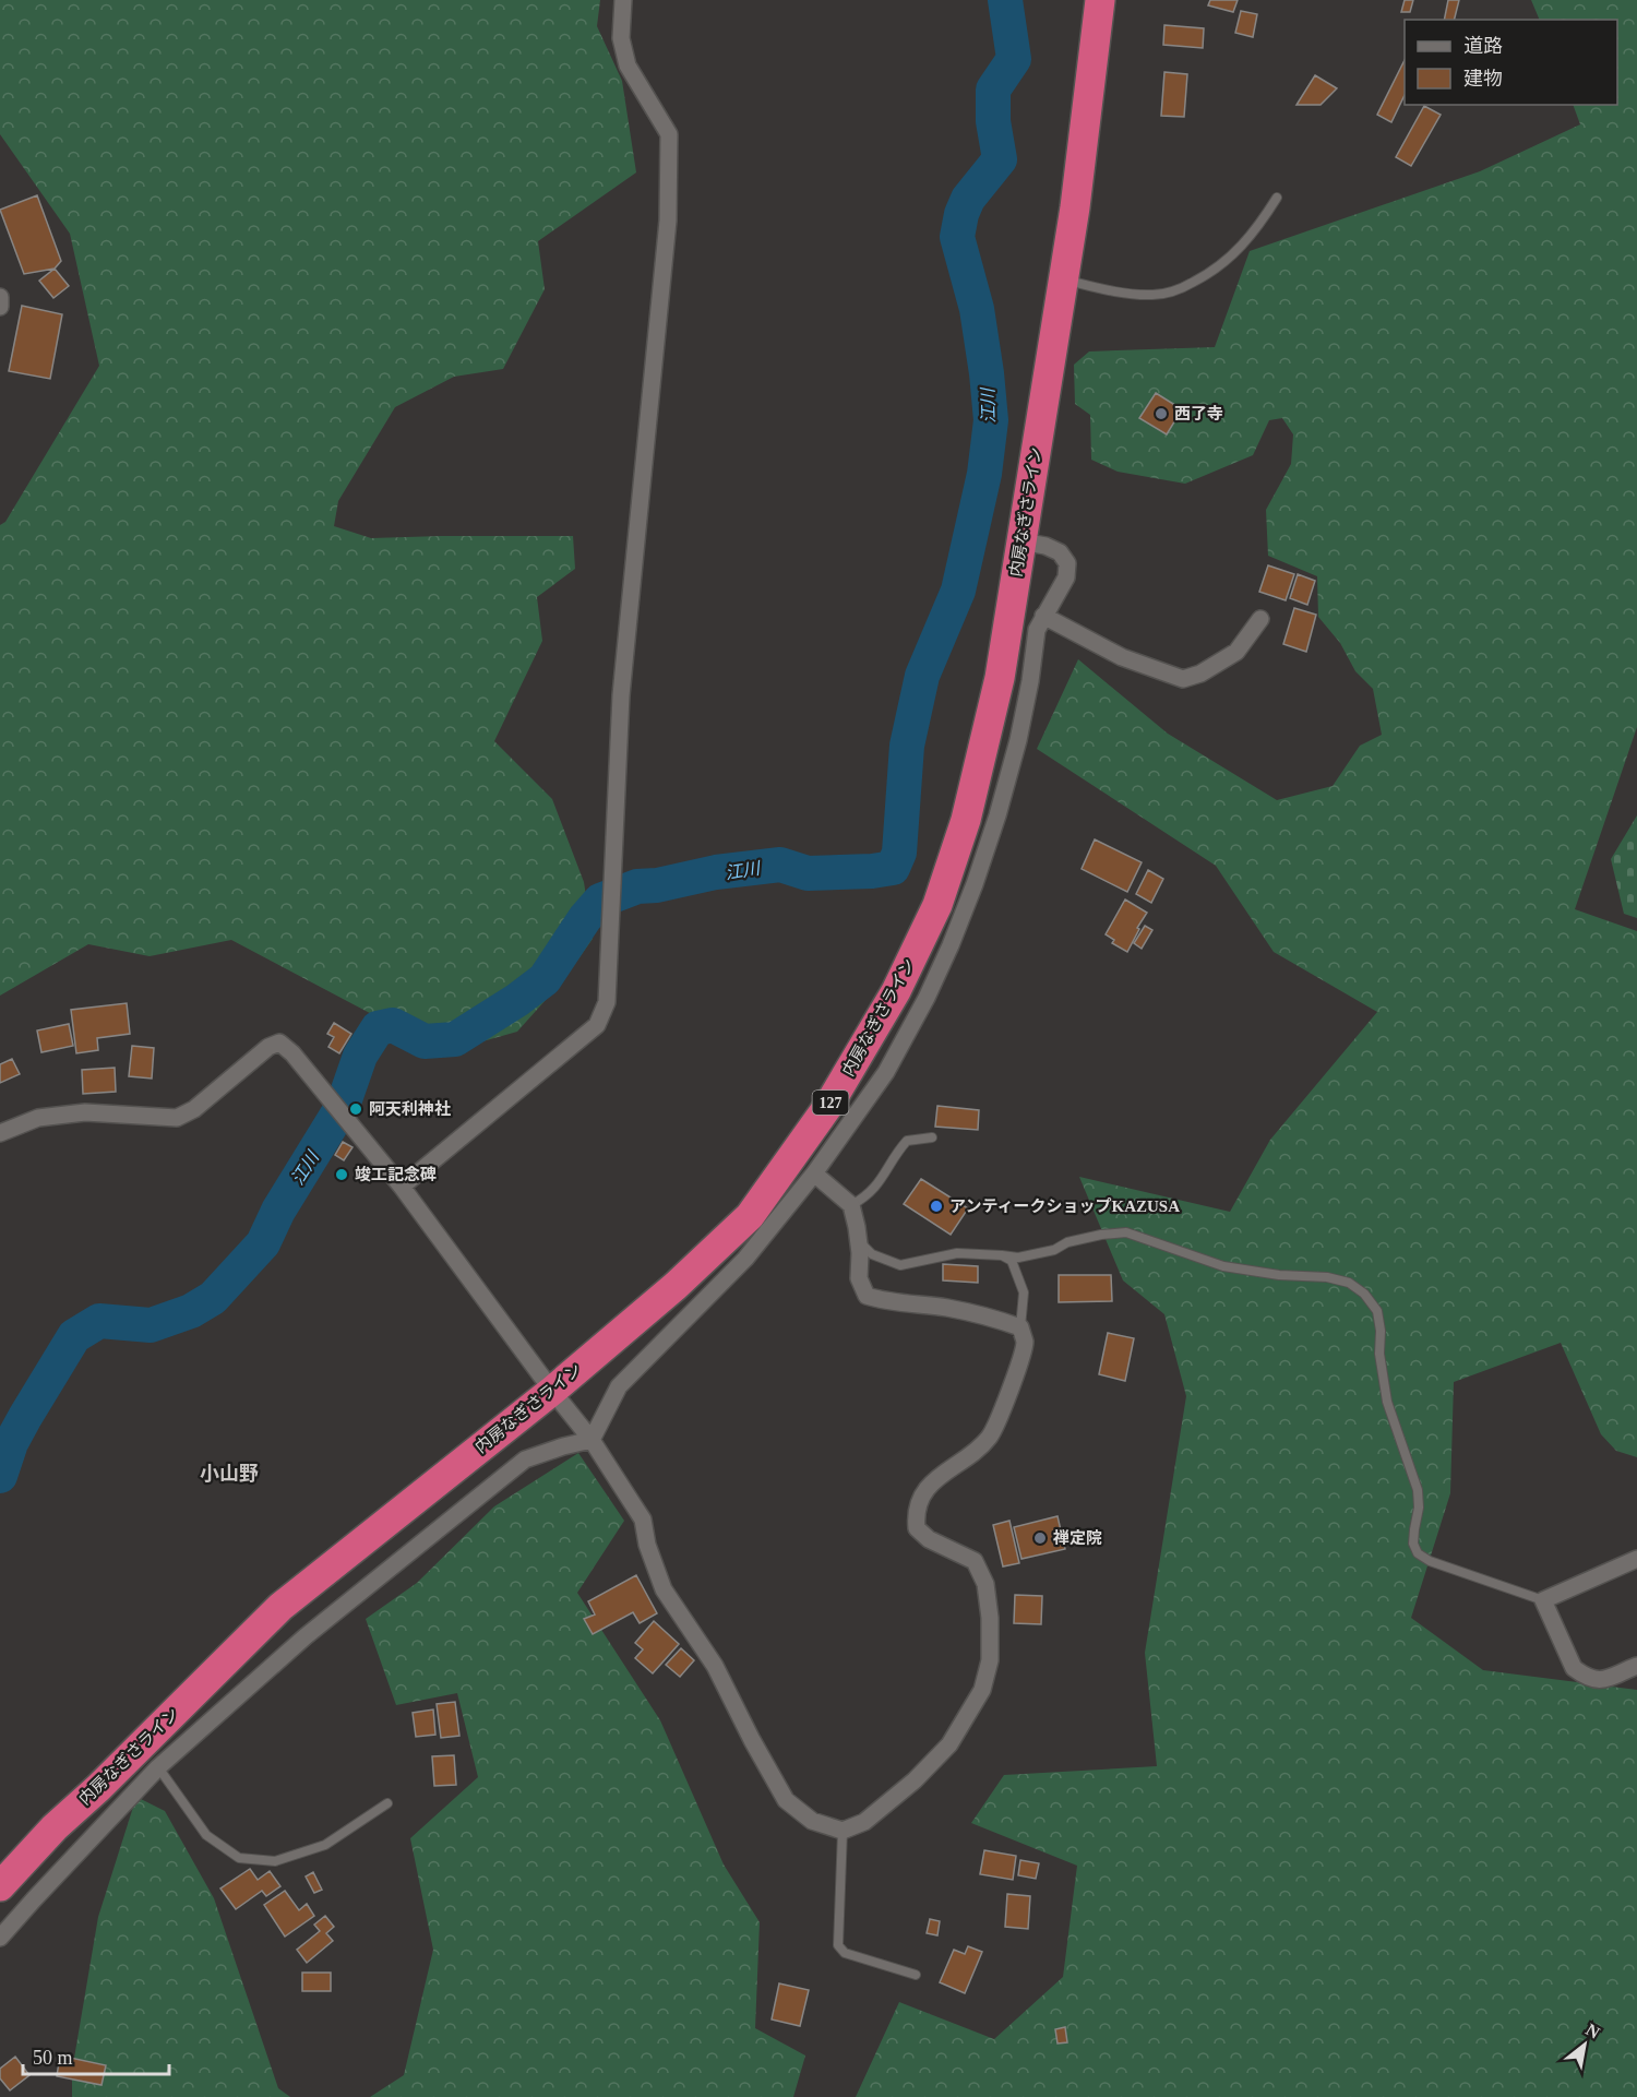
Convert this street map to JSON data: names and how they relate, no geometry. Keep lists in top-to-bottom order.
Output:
{
  "streets": {
    "highway": ["内房なぎさライン", "127"]
  },
  "districts": ["小山野"],
  "water": ["江川"],
  "places": [
    "西了寺",
    "阿天利神社",
    "竣工記念碑",
    "アンティークショップKAZUSA",
    "禅定院"
  ],
  "legend": ["道路", "建物"],
  "scale_bar": "50 m",
  "north": "top right"
}
